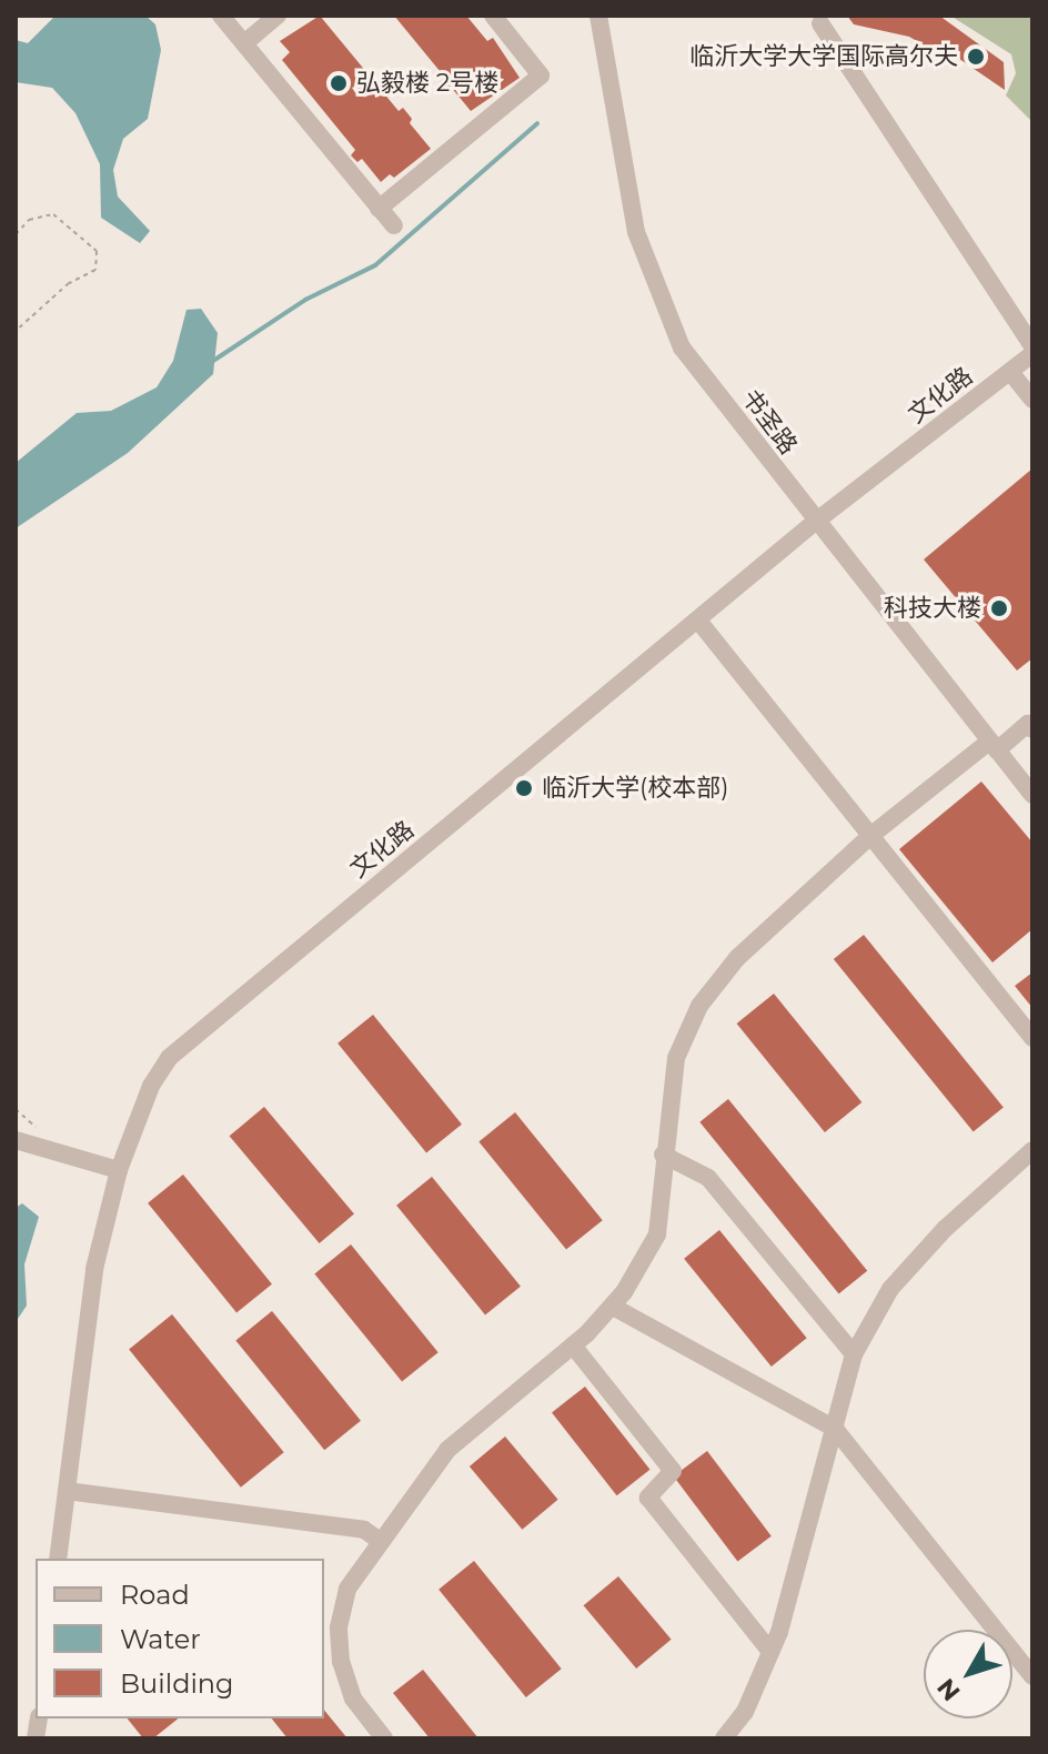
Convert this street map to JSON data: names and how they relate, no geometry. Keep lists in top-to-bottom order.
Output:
{
  "streets": {
    "street": ["文化路", "书圣路"]
  },
  "crossings": [
    ["文化路", "书圣路"]
  ],
  "places": [
    "临沂大学大学国际高尔夫",
    "弘毅楼 2号楼",
    "科技大楼",
    "临沂大学(校本部)"
  ],
  "legend": ["Road", "Water", "Building"],
  "north": "bottom left"
}
